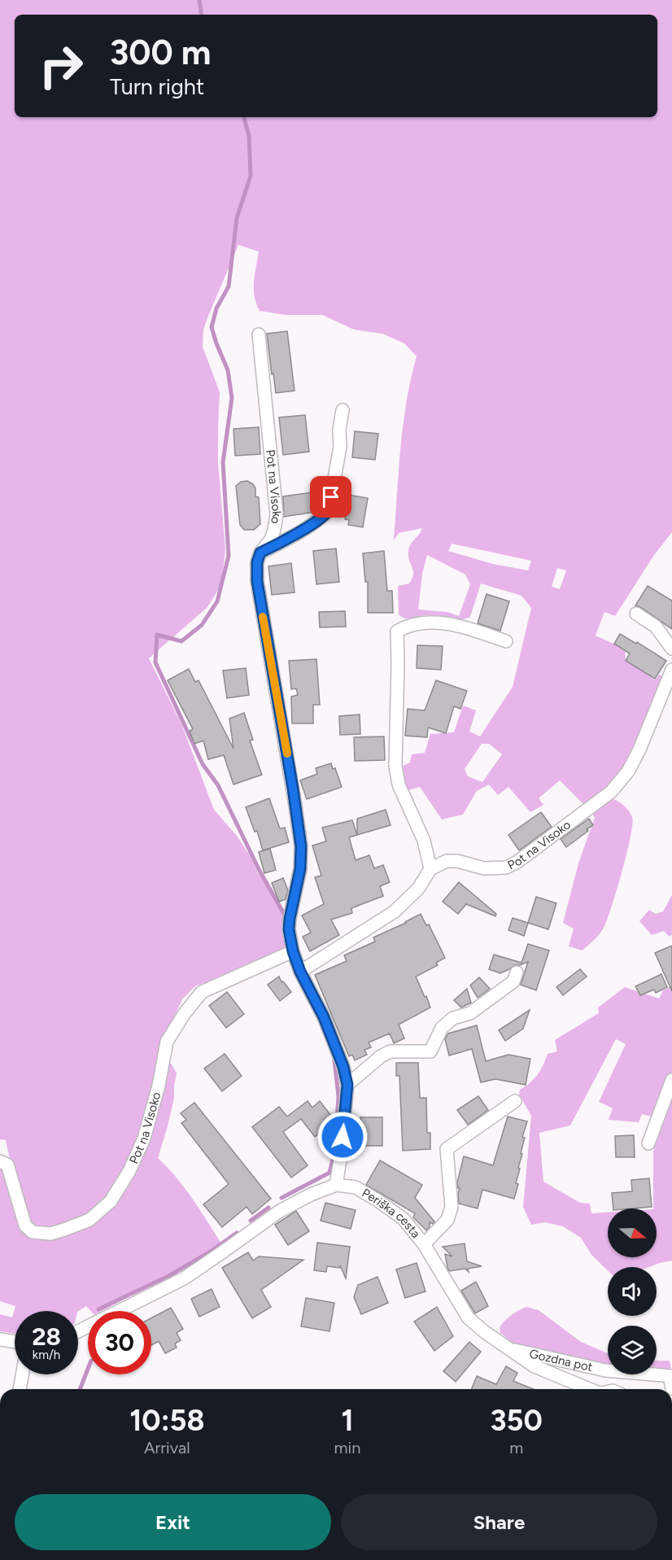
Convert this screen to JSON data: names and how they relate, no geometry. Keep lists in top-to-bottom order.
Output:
{
  "streets": {
    "street": ["Pot na Visoko", "Periška cesta", "Gozdna pot"]
  },
  "crossings": [
    ["Pot na Visoko", "Periška cesta"],
    ["Periška cesta", "Gozdna pot"]
  ],
  "north": "right",
  "page": {
    "turn": ["300 m", "Turn right"],
    "speed": "28 km/h",
    "limit": "30",
    "eta": [
      "10:58",
      "Arrival",
      "1",
      "min",
      "350",
      "m"
    ],
    "buttons": ["Exit", "Share"]
  }
}
